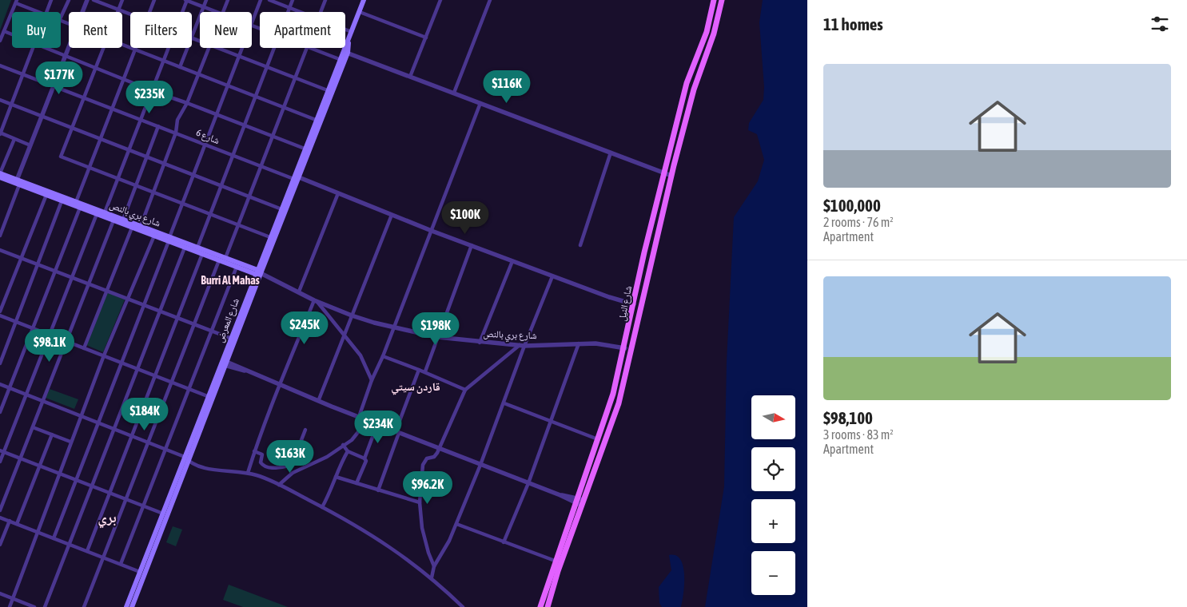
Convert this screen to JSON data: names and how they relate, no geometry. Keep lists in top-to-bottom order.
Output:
{
  "streets": {
    "main road": ["شارع بري بالنص", "شارع النيل", "شارع المعرض"],
    "street": ["شارع 6"]
  },
  "crossings": [
    ["شارع 6", "شارع المعرض"],
    ["شارع بري بالنص", "شارع النيل"],
    ["شارع بري بالنص", "شارع المعرض"]
  ],
  "districts": ["Burri Al Mahas", "قاردن سيتي", "بري"],
  "north": "right",
  "page": {
    "heading": "11 homes",
    "chip": [
      "Buy",
      "Rent",
      "Filters",
      "New",
      "Apartment"
    ],
    "list": [
      {
        "name": "$100,000",
        "note": "2 rooms · 76 m² · Apartment"
      },
      {
        "name": "$98,100",
        "note": "3 rooms · 83 m² · Apartment"
      }
    ],
    "price": [
      "$177K",
      "$116K",
      "$235K",
      "$100K",
      "$245K",
      "$198K",
      "$98.1K",
      "$184K",
      "$234K",
      "$163K",
      "$96.2K"
    ],
    "map_buttons": ["+", "−"]
  }
}
